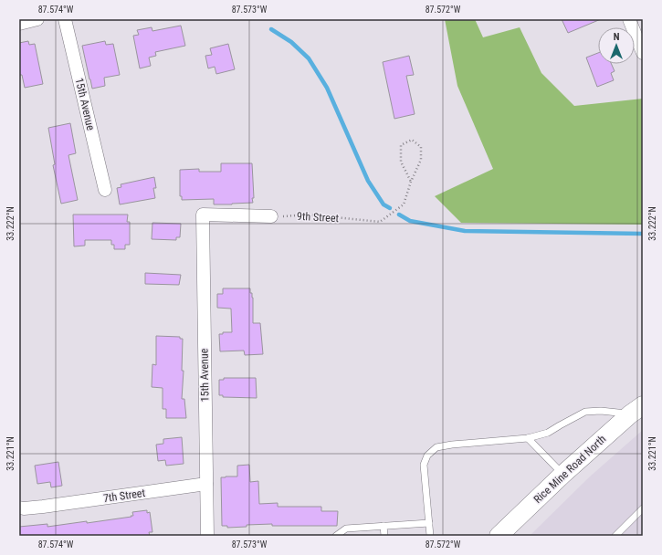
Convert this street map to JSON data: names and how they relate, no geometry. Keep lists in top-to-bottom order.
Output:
{
  "streets": {
    "main road": ["Rice Mine Road North"],
    "street": ["15th Avenue", "7th Street"],
    "path": ["9th Street"]
  },
  "crossings": [
    ["15th Avenue", "9th Street"],
    ["15th Avenue", "7th Street"]
  ],
  "north": "top",
  "coordinates": [
    "87.574°W",
    "87.573°W",
    "87.572°W",
    "33.222°N",
    "33.221°N"
  ]
}
